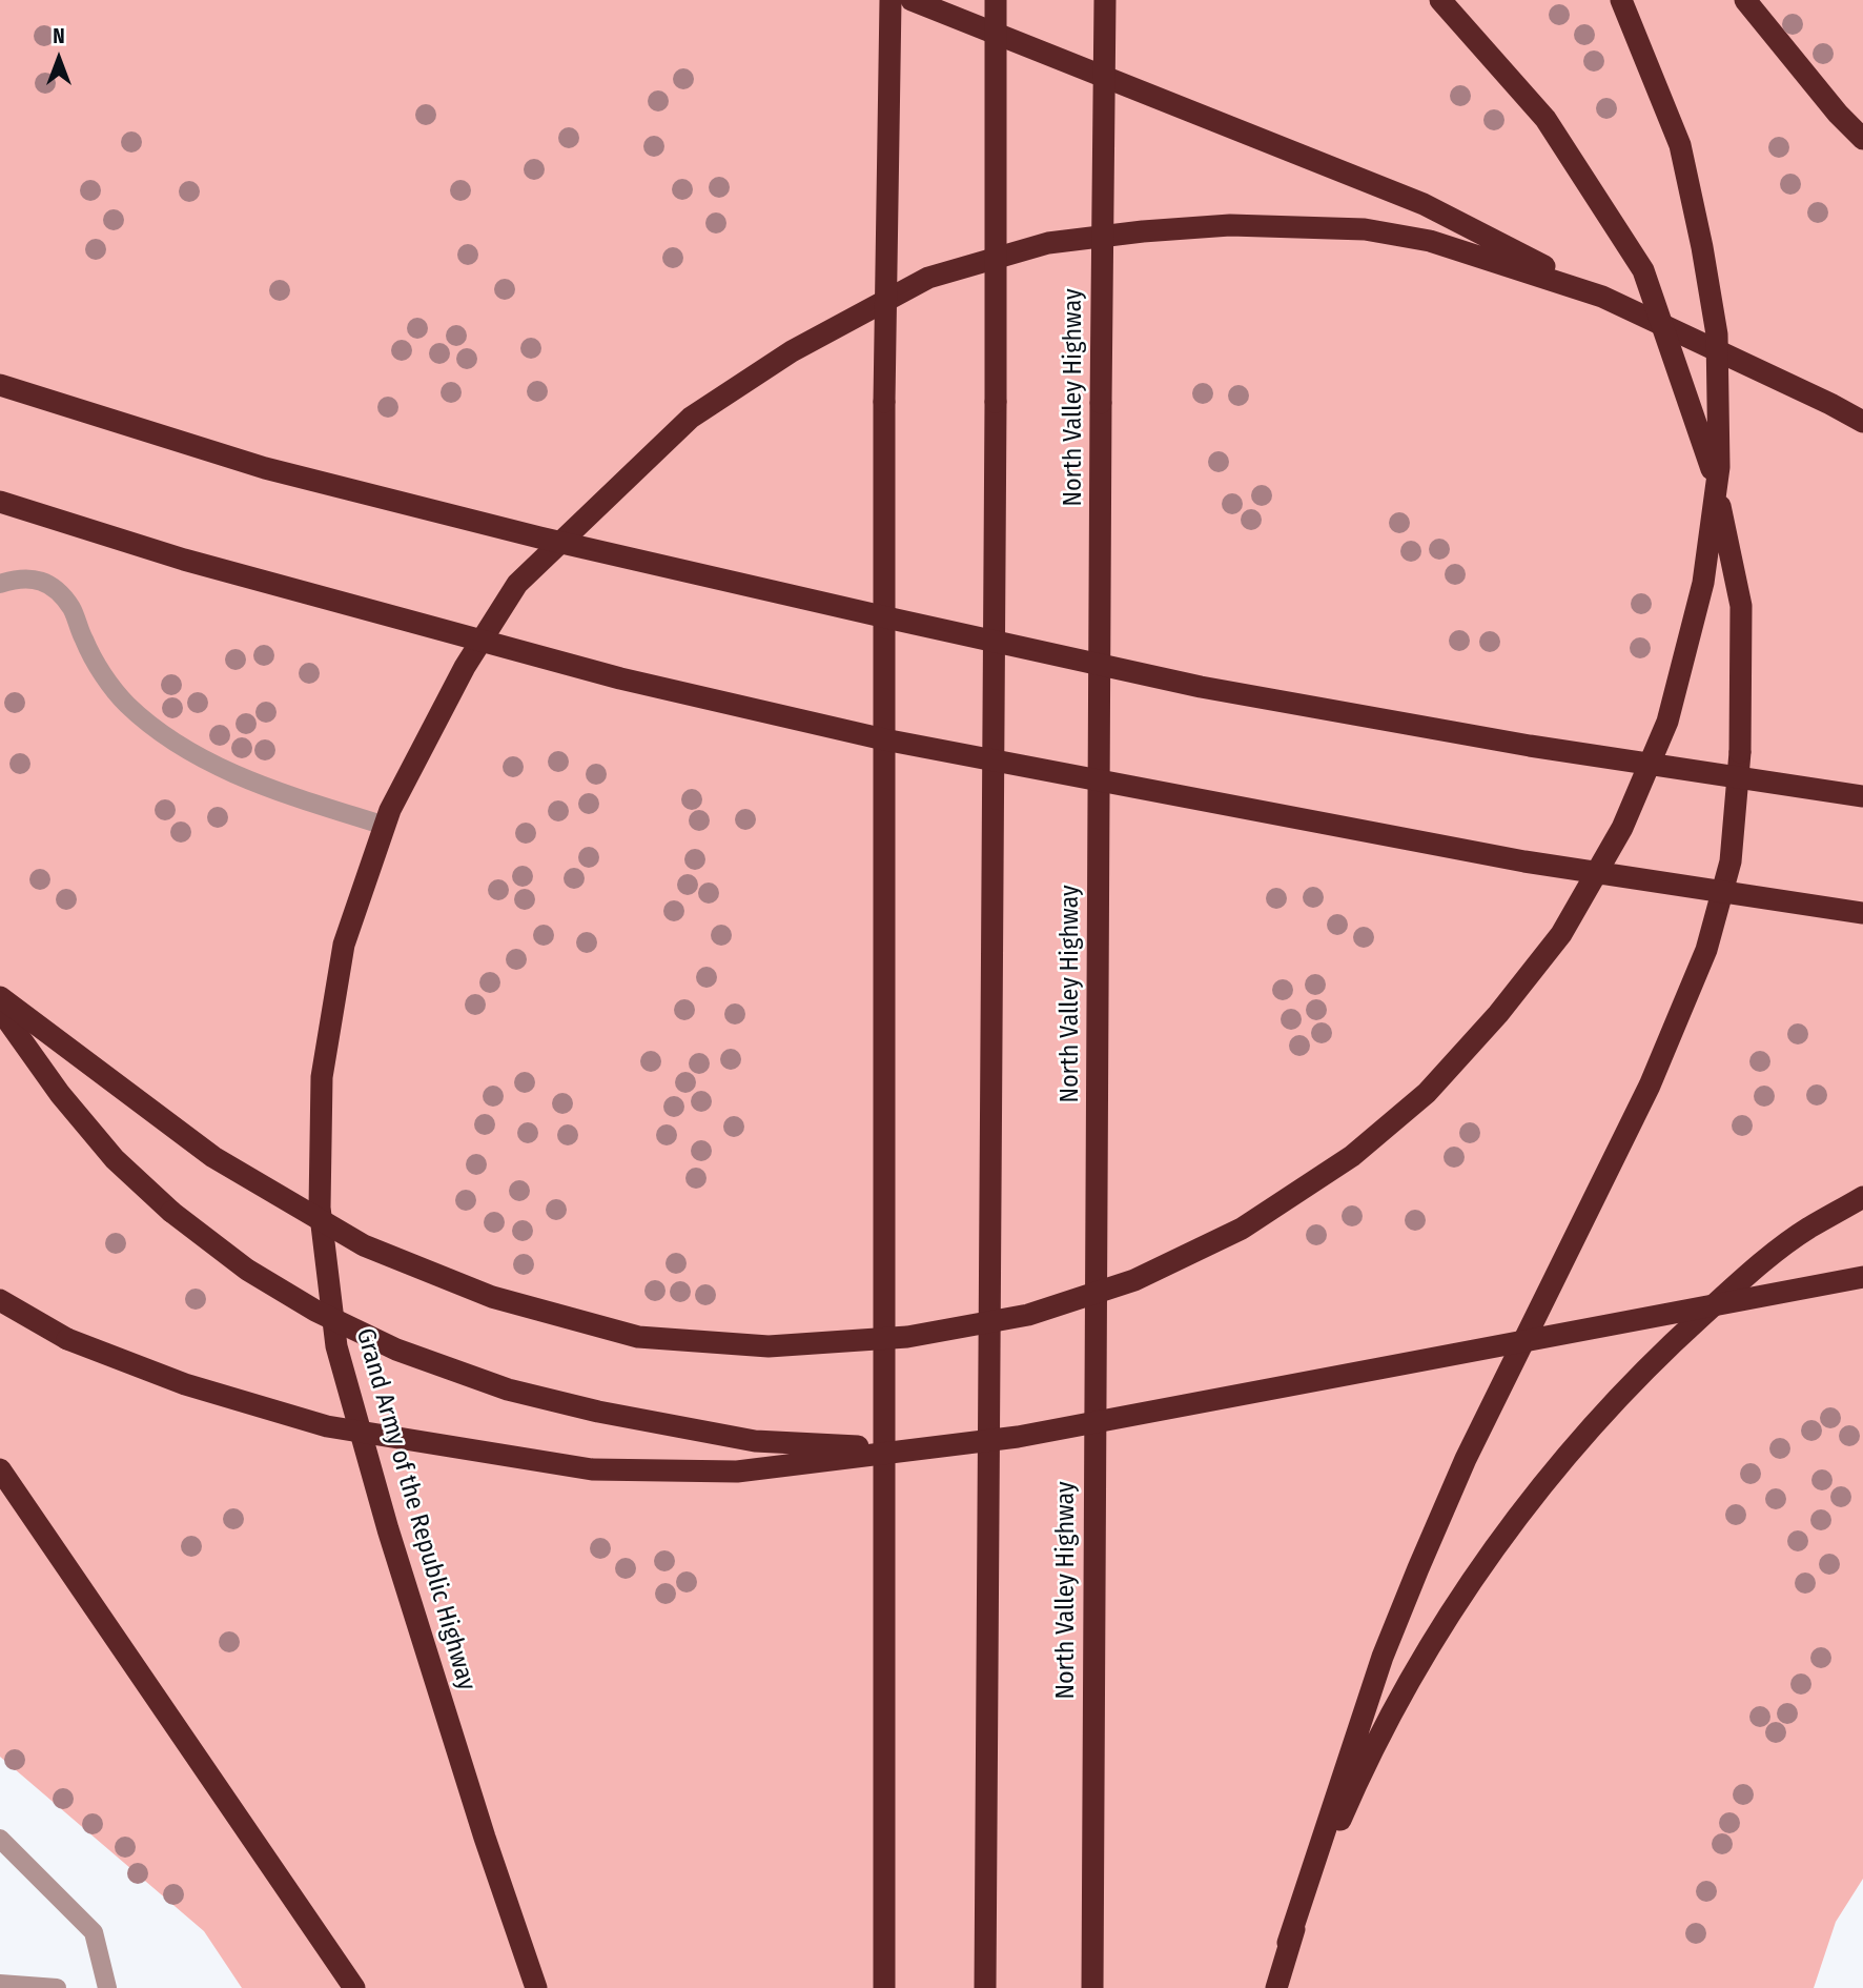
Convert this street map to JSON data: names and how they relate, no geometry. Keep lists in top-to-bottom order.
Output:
{
  "streets": {
    "highway": ["North Valley Highway", "Grand Army of the Republic Highway"]
  },
  "north": "top"
}
